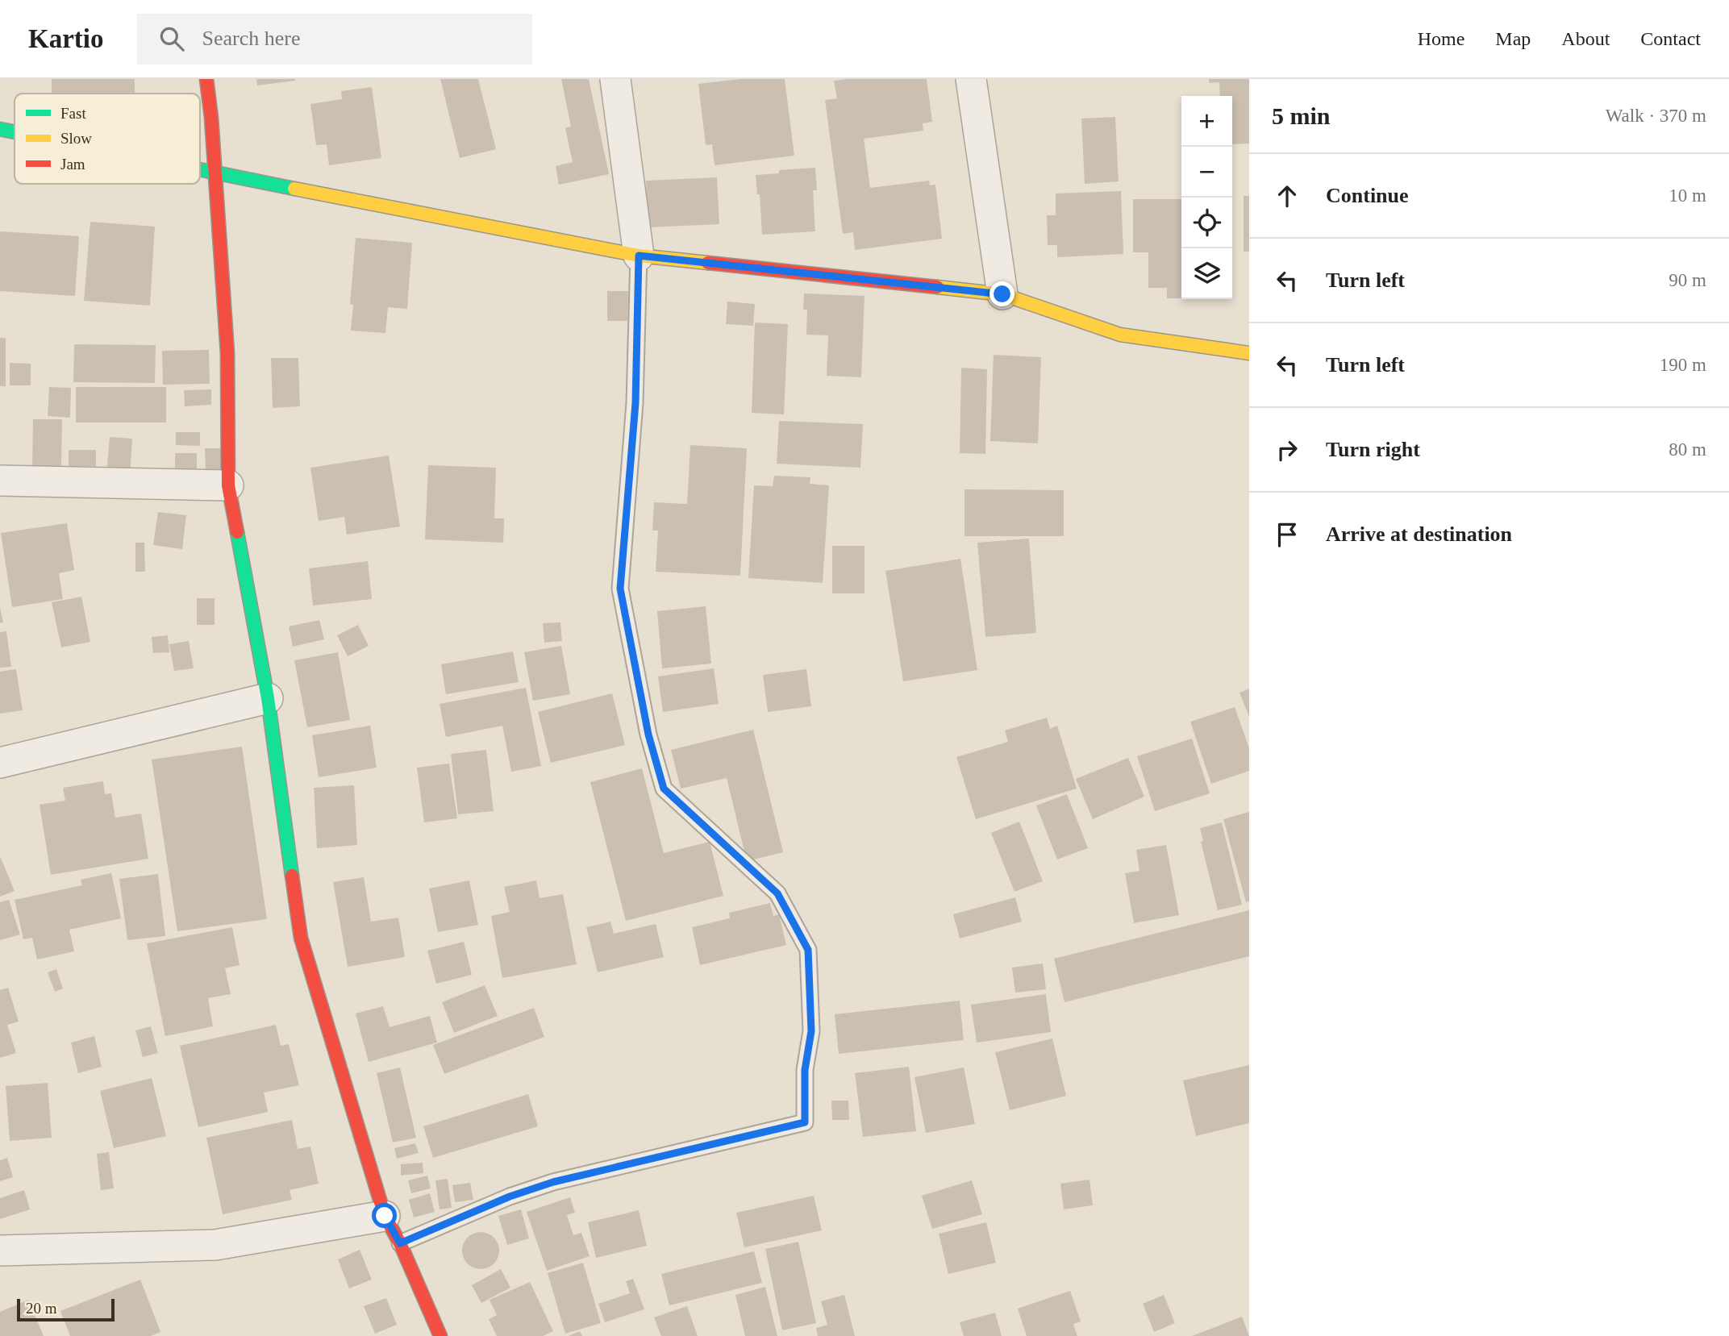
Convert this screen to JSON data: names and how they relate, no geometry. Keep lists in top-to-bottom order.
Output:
{
  "legend": ["Fast", "Slow", "Jam"],
  "scale_bar": "20 m",
  "page": {
    "header": "Kartio",
    "search": "Search here",
    "nav": [
      "Home",
      "Map",
      "About",
      "Contact"
    ],
    "heading": ["5 min", "Walk · 370 m"],
    "map_buttons": ["+", "−"],
    "list": [
      ["Continue", "10 m"],
      ["Turn left", "90 m"],
      ["Turn left", "190 m"],
      ["Turn right", "80 m"],
      "Arrive at destination"
    ],
    "scale": "20 m"
  }
}
